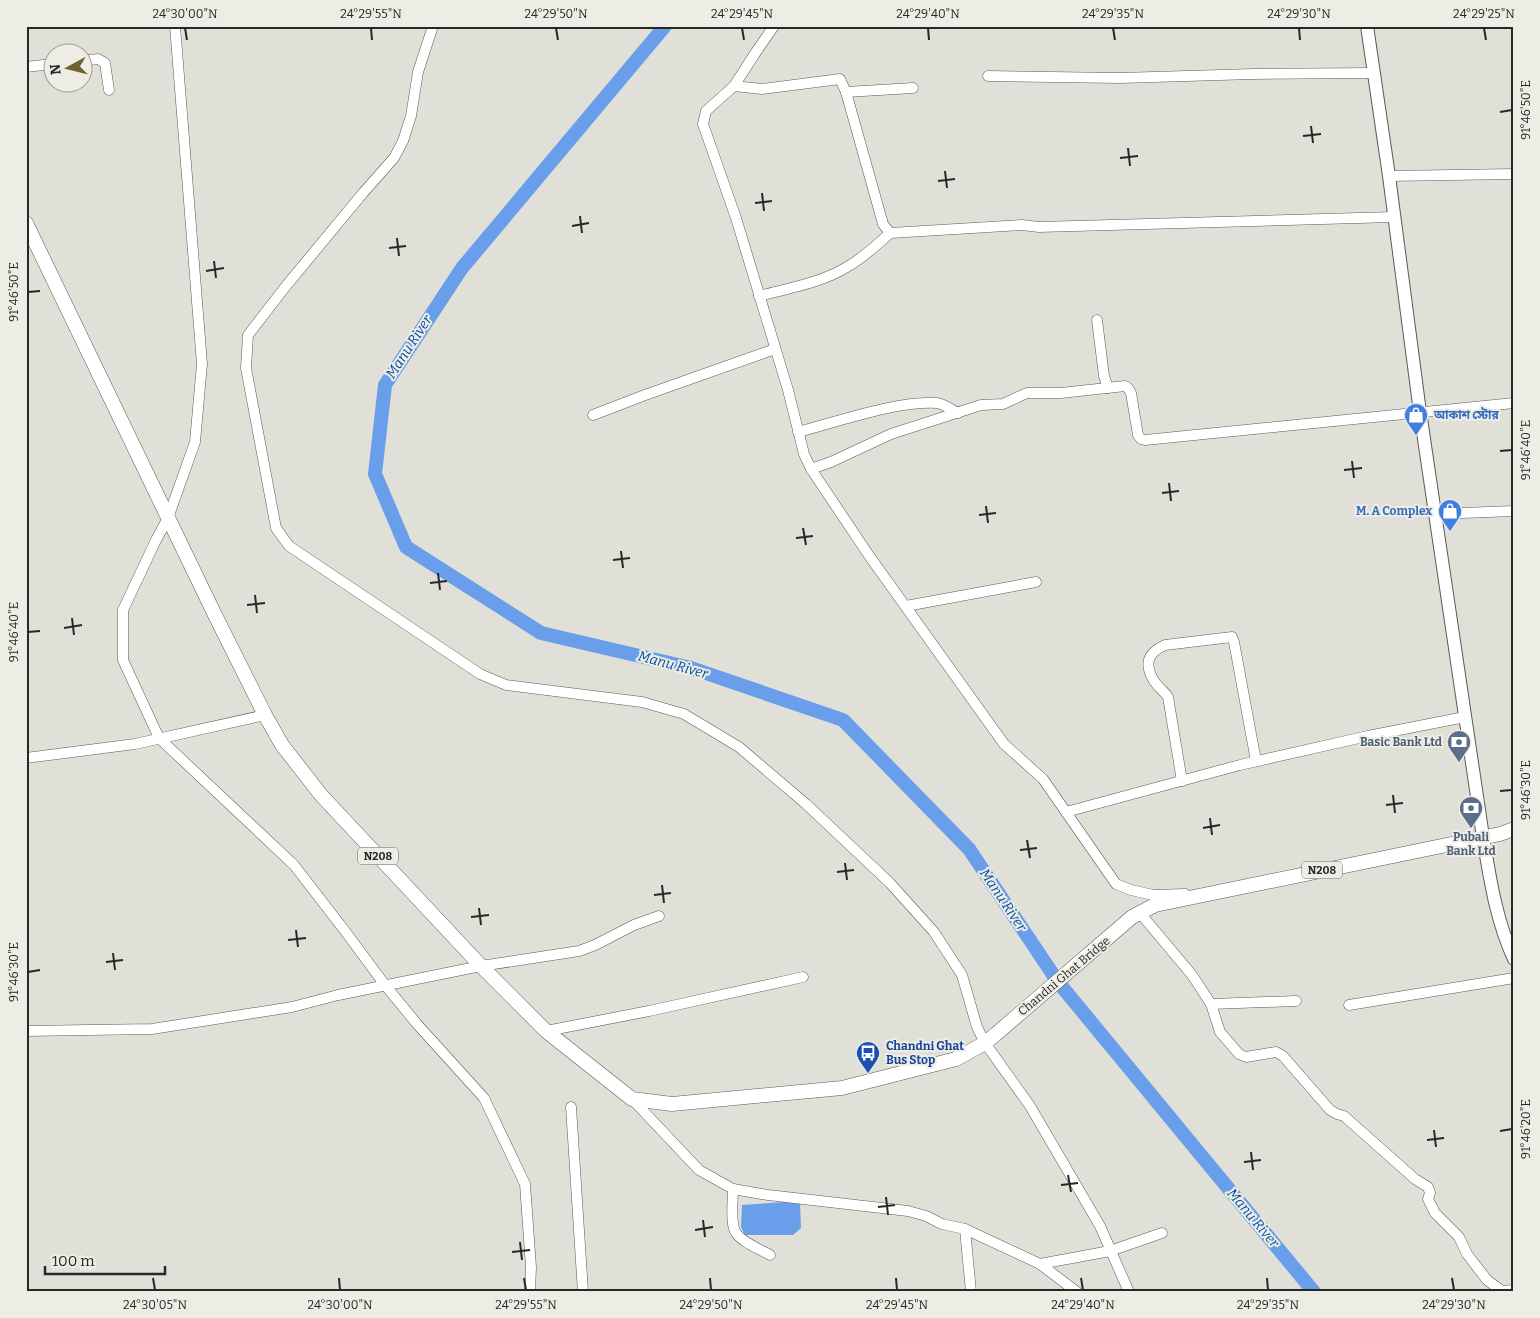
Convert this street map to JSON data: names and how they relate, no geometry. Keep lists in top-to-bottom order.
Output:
{
  "streets": {
    "highway": ["N208", "Chandni Ghat Bridge"]
  },
  "crossings": [
    ["N208", "Chandni Ghat Bridge"]
  ],
  "water": ["Manu River"],
  "places": {
    "shop": ["আকাশ স্টোর", "M. A Complex"],
    "bank": ["Basic Bank Ltd", "Pubali Bank Ltd"],
    "bus stop": ["Chandni Ghat Bus Stop"]
  },
  "scale_bar": "100 m",
  "north": "left",
  "coordinates": [
    "24°30'00\"N",
    "24°29'55\"N",
    "24°29'50\"N",
    "24°29'45\"N",
    "24°29'40\"N",
    "24°29'35\"N",
    "24°29'30\"N",
    "24°29'25\"N",
    "91°46'50\"E",
    "91°46'40\"E",
    "91°46'30\"E",
    "91°46'20\"E",
    "24°30'05\"N"
  ]
}
